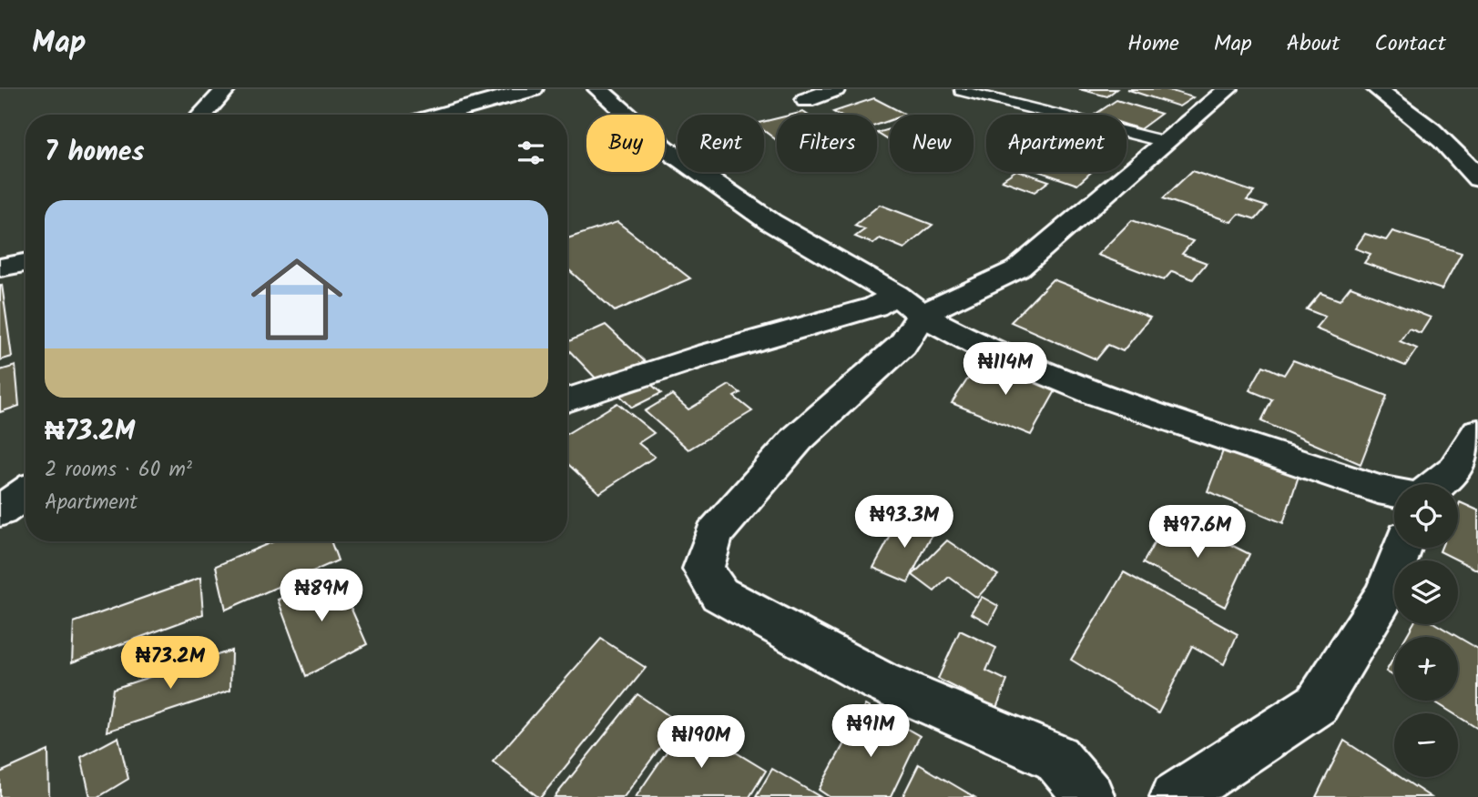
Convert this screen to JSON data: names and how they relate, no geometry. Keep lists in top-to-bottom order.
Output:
{
  "page": {
    "header": "Map",
    "nav": [
      "Home",
      "Map",
      "About",
      "Contact"
    ],
    "chip": [
      "Buy",
      "Rent",
      "Filters",
      "New",
      "Apartment"
    ],
    "heading": "7 homes",
    "list": [
      {
        "name": "₦73.2M",
        "note": "2 rooms · 60 m² · Apartment"
      }
    ],
    "price": [
      "₦114M",
      "₦93.3M",
      "₦97.6M",
      "₦89M",
      "₦73.2M",
      "₦91M",
      "₦190M"
    ],
    "map_buttons": ["+", "−"]
  }
}
